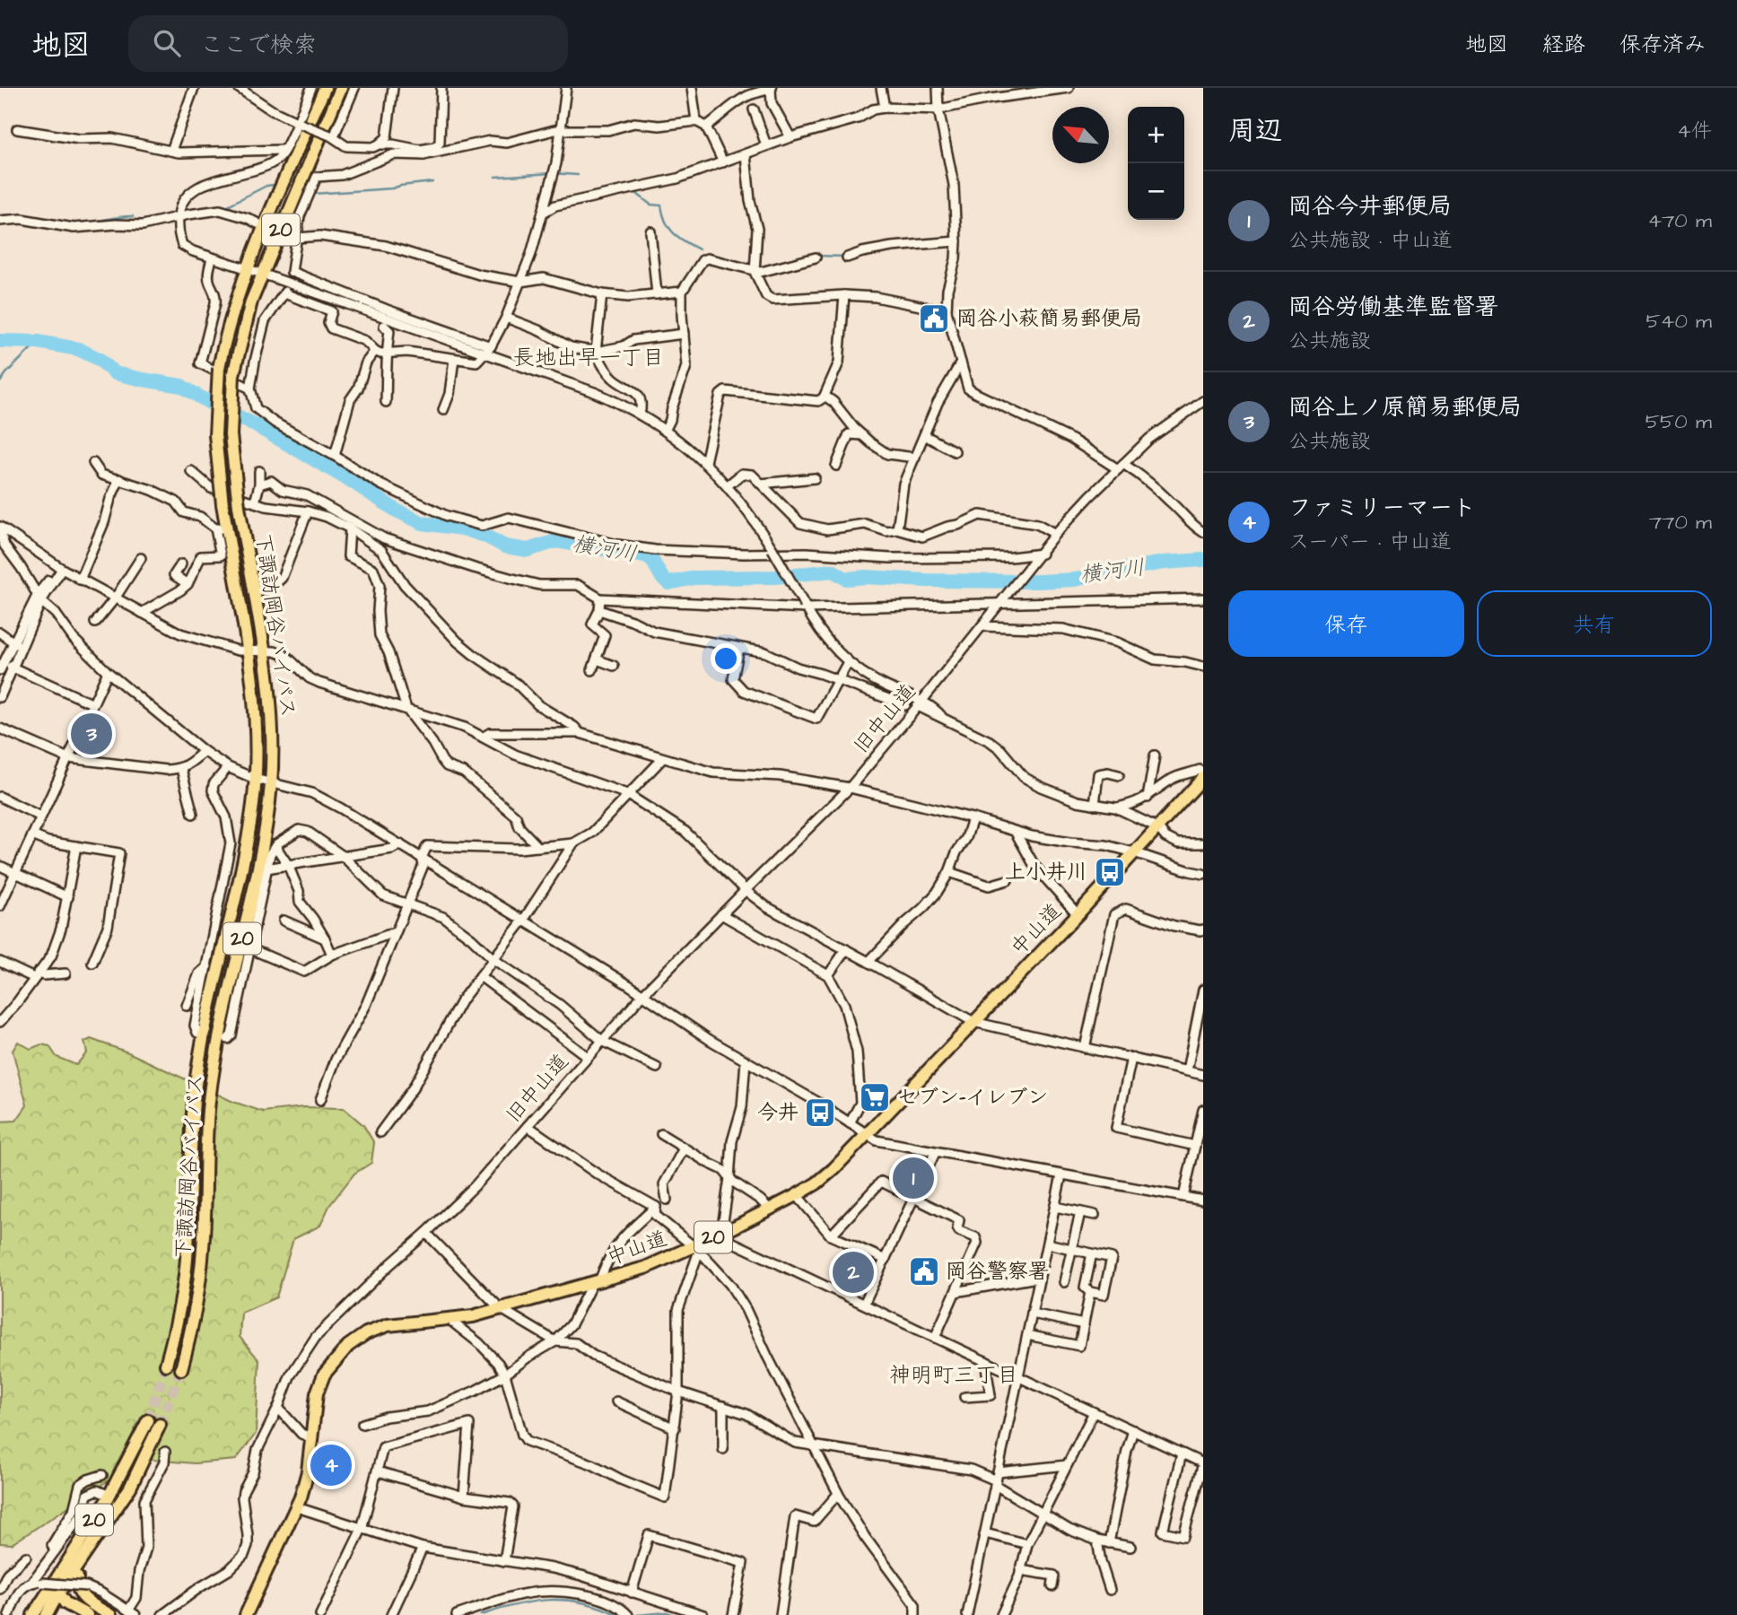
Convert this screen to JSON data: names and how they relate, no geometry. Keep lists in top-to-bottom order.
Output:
{
  "streets": {
    "highway": ["20", "下諏訪岡谷バイパス", "中山道"],
    "street": ["旧中山道"]
  },
  "districts": ["長地出早一丁目", "神明町三丁目"],
  "water": ["横河川"],
  "places": {
    "public building": ["岡谷小萩簡易郵便局", "岡谷警察署"],
    "bus stop": ["上小井川", "今井"],
    "supermarket": ["セブン-イレブン"]
  },
  "north": "top left",
  "page": {
    "header": "地図",
    "search": "ここで検索",
    "nav": ["地図", "経路", "保存済み"],
    "heading": ["周辺", "4件"],
    "map_buttons": ["+", "−"],
    "list": [
      {
        "mark": "1",
        "name": "岡谷今井郵便局",
        "note": "公共施設 · 中山道",
        "value": "470 m"
      },
      {
        "mark": "2",
        "name": "岡谷労働基準監督署",
        "note": "公共施設",
        "value": "540 m"
      },
      {
        "mark": "3",
        "name": "岡谷上ノ原簡易郵便局",
        "note": "公共施設",
        "value": "550 m"
      },
      {
        "mark": "4",
        "name": "ファミリーマート",
        "note": "スーパー · 中山道",
        "value": "770 m"
      }
    ],
    "buttons": ["保存", "共有"],
    "pins": [
      "3",
      "1",
      "2",
      "4"
    ]
  }
}
